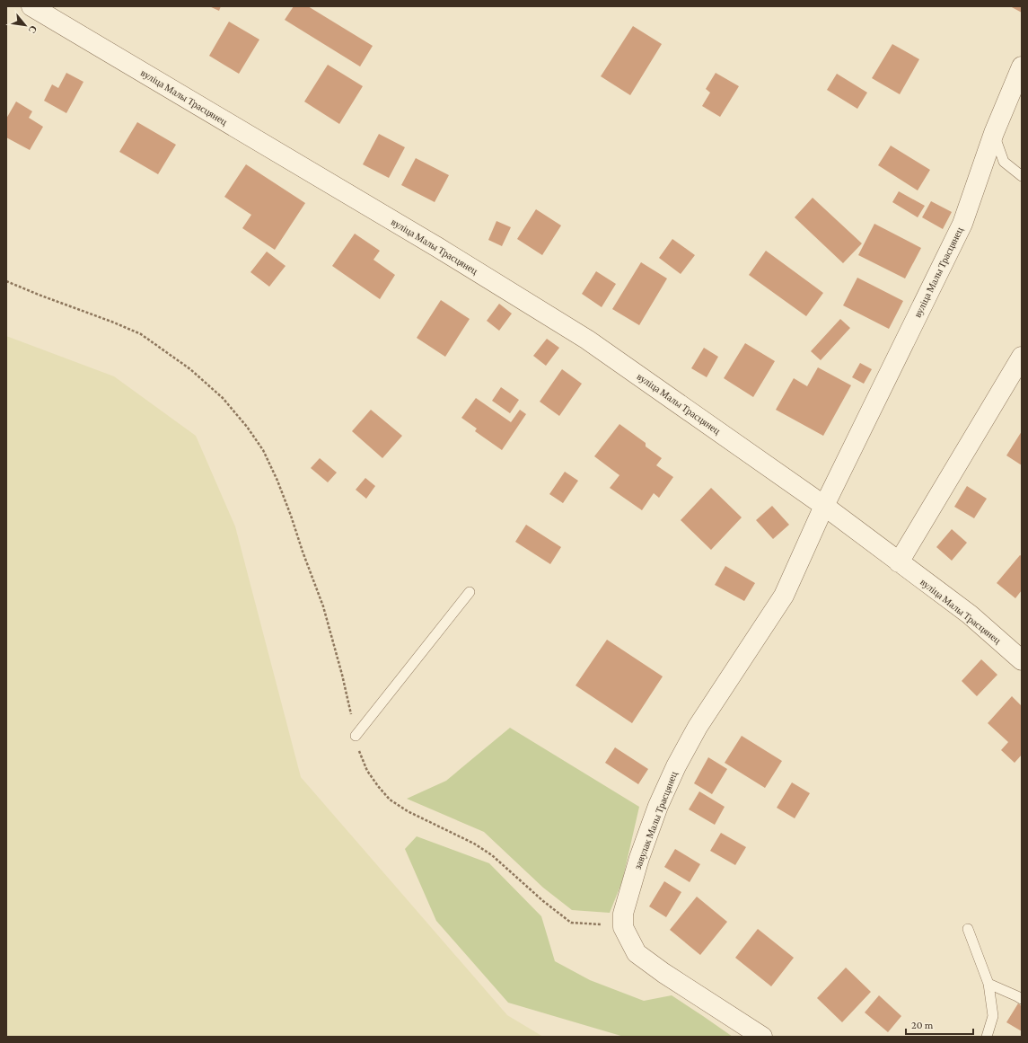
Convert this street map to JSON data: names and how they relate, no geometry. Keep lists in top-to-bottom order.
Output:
{
  "streets": {
    "street": ["вуліца Малы Трасцянец", "завулак Малы Трасцянец"]
  },
  "crossings": [
    ["вуліца Малы Трасцянец", "завулак Малы Трасцянец"]
  ],
  "scale_bar": "20 m",
  "north": "bottom right"
}
